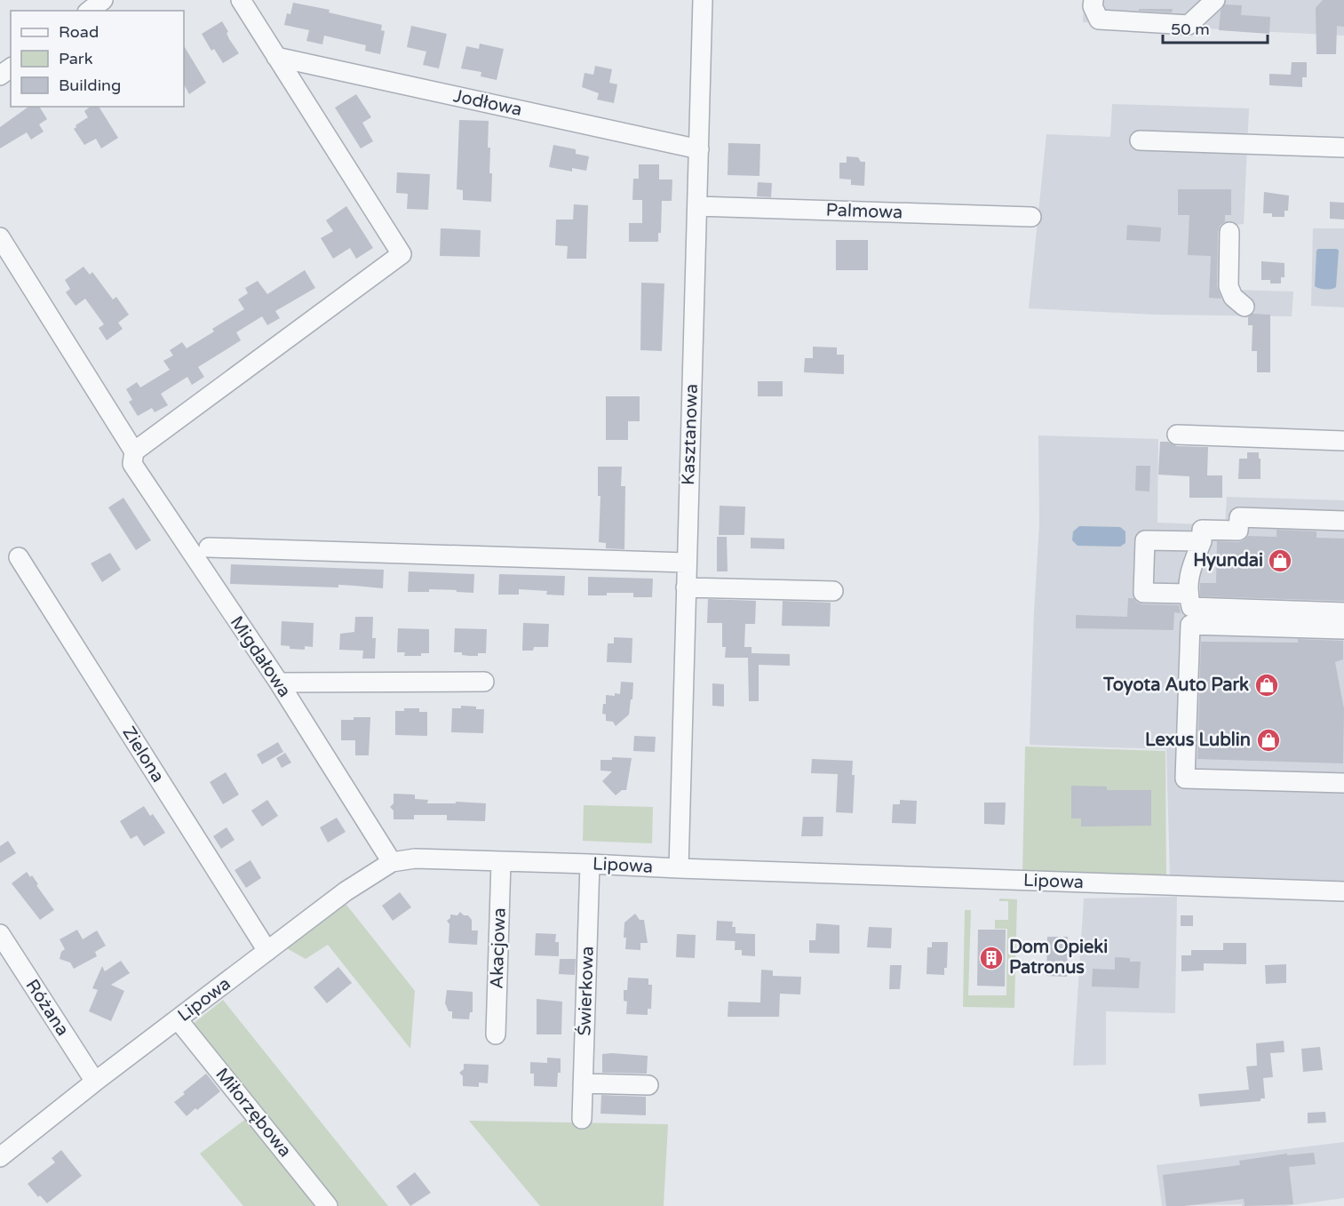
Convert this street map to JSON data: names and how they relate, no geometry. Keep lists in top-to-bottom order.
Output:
{
  "streets": {
    "street": [
      "Jodłowa",
      "Palmowa",
      "Kasztanowa",
      "Migdałowa",
      "Zielona",
      "Lipowa",
      "Akacjowa",
      "Świerkowa",
      "Różana",
      "Miłorzębowa"
    ]
  },
  "crossings": [
    ["Jodłowa", "Kasztanowa"],
    ["Palmowa", "Kasztanowa"],
    ["Kasztanowa", "Lipowa"],
    ["Migdałowa", "Lipowa"],
    ["Zielona", "Lipowa"],
    ["Lipowa", "Akacjowa"],
    ["Lipowa", "Świerkowa"],
    ["Lipowa", "Różana"],
    ["Lipowa", "Miłorzębowa"]
  ],
  "places": {
    "shop": ["Hyundai", "Toyota Auto Park", "Lexus Lublin"],
    "building": ["Dom Opieki Patronus"]
  },
  "legend": ["Road", "Park", "Building"],
  "scale_bar": "50 m"
}
